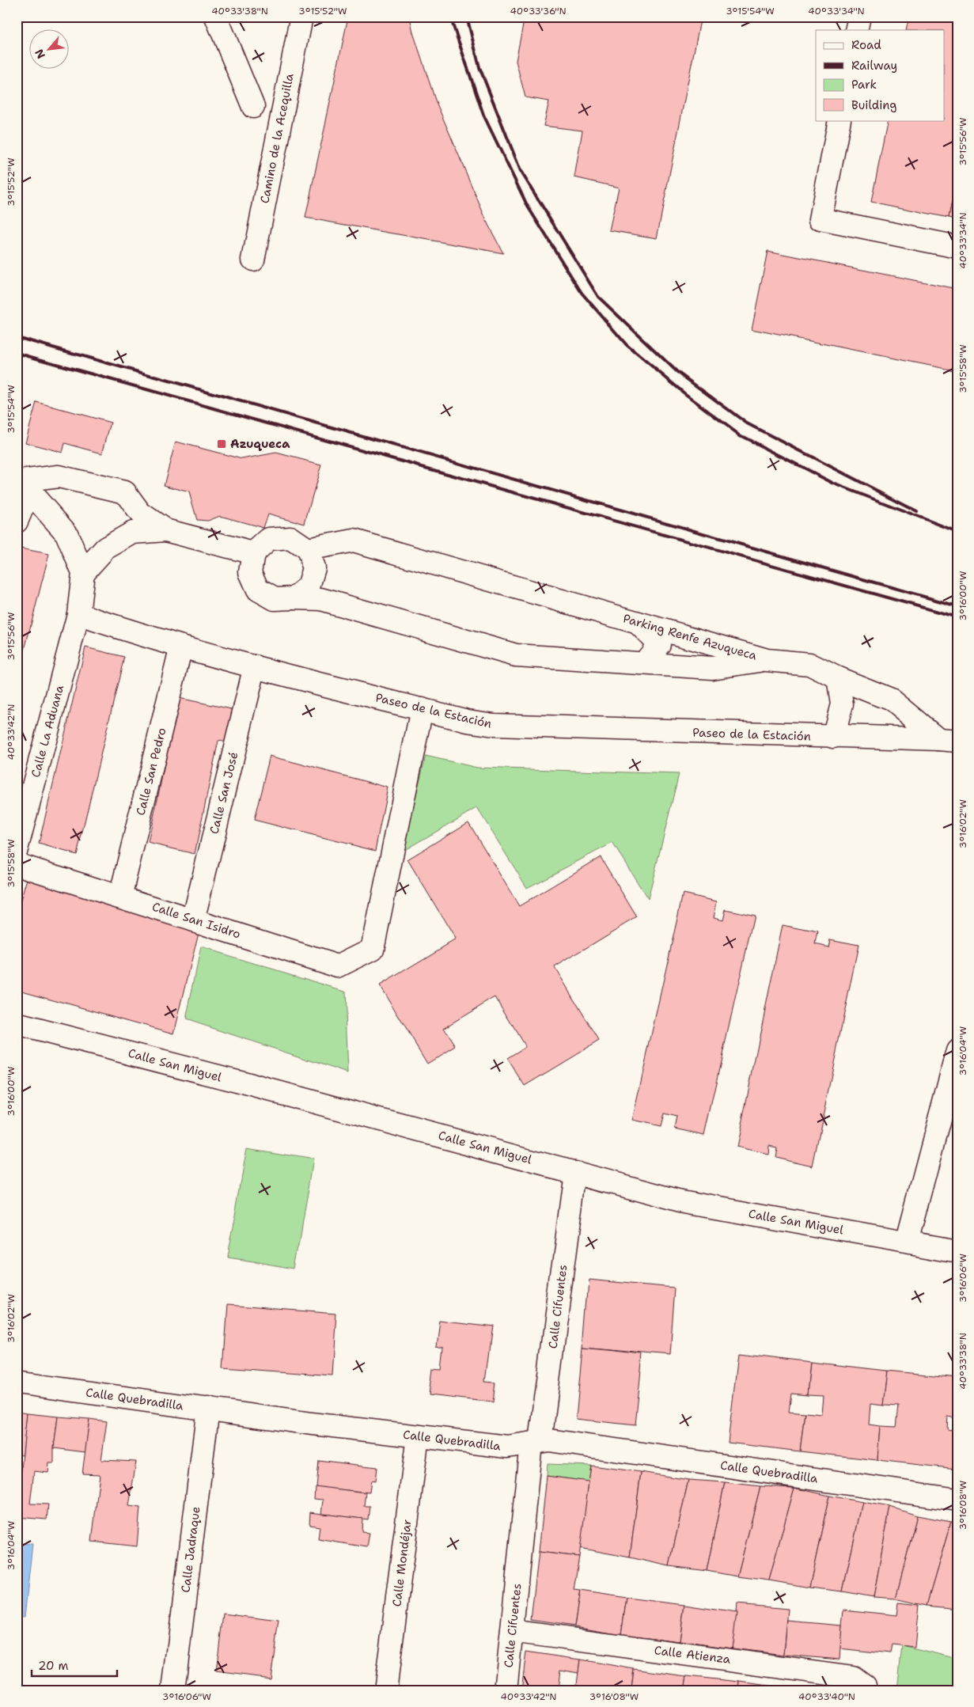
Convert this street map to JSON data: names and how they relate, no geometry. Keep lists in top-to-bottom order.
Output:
{
  "streets": {
    "street": [
      "Camino de la Acequilla",
      "Parking Renfe Azuqueca",
      "Paseo de la Estación",
      "Calle La Aduana",
      "Calle San Pedro",
      "Calle San José",
      "Calle San Isidro",
      "Calle San Miguel",
      "Calle Cifuentes",
      "Calle Quebradilla",
      "Calle Jadraque",
      "Calle Mondéjar",
      "Calle Atienza"
    ]
  },
  "crossings": [
    ["Paseo de la Estación", "Calle La Aduana"],
    ["Paseo de la Estación", "Calle San Pedro"],
    ["Paseo de la Estación", "Calle San José"],
    ["Paseo de la Estación", "Calle San Isidro"],
    ["Calle San Pedro", "Calle San Isidro"],
    ["Calle San José", "Calle San Isidro"],
    ["Calle San Miguel", "Calle Cifuentes"],
    ["Calle Cifuentes", "Calle Quebradilla"],
    ["Calle Cifuentes", "Calle Atienza"],
    ["Calle Quebradilla", "Calle Jadraque"],
    ["Calle Quebradilla", "Calle Mondéjar"]
  ],
  "places": {
    "transit": ["Azuqueca"]
  },
  "legend": [
    "Road",
    "Railway",
    "Park",
    "Building"
  ],
  "scale_bar": "20 m",
  "north": "bottom left",
  "coordinates": [
    "40°33'38\"N",
    "3°15'52\"W",
    "40°33'36\"N",
    "3°15'54\"W",
    "40°33'34\"N",
    "3°15'56\"W",
    "3°15'58\"W",
    "3°16'00\"W",
    "40°33'42\"N",
    "3°16'02\"W",
    "3°16'04\"W",
    "3°16'06\"W",
    "3°16'08\"W",
    "40°33'40\"N"
  ]
}
